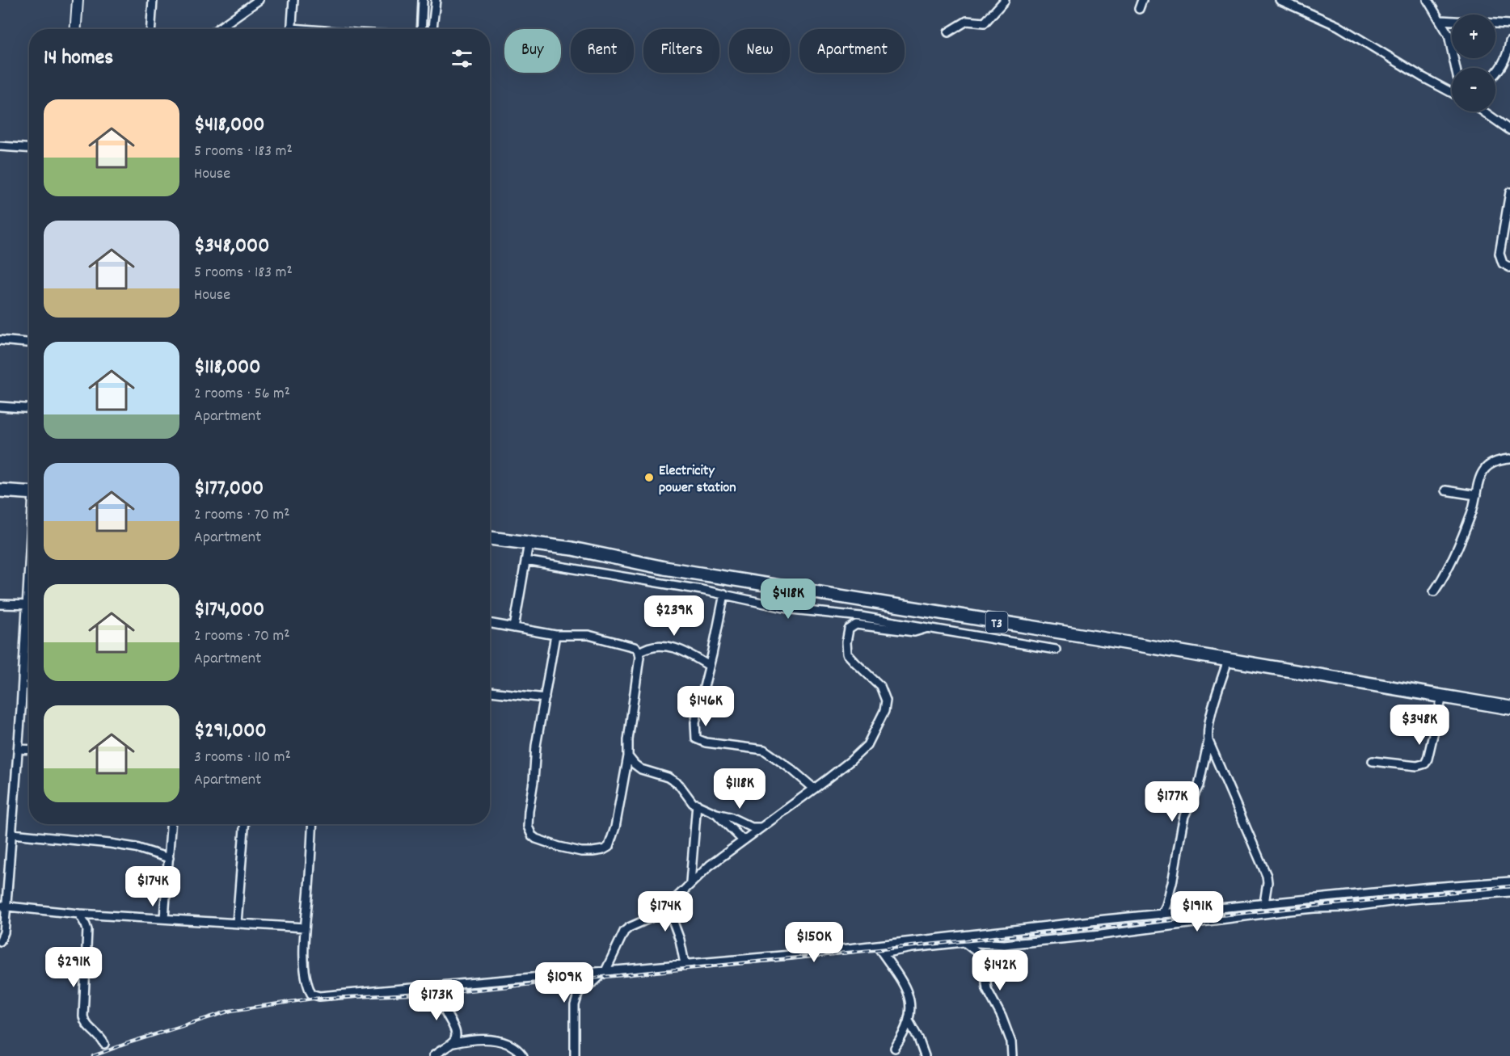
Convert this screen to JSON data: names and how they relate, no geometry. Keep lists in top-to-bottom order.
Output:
{
  "streets": {
    "highway": ["T3"]
  },
  "places": ["Electricity power station"],
  "page": {
    "map_buttons": ["+", "−"],
    "chip": [
      "Buy",
      "Rent",
      "Filters",
      "New",
      "Apartment"
    ],
    "heading": "14 homes",
    "list": [
      {
        "name": "$418,000",
        "note": "5 rooms · 183 m² · House"
      },
      {
        "name": "$348,000",
        "note": "5 rooms · 183 m² · House"
      },
      {
        "name": "$118,000",
        "note": "2 rooms · 56 m² · Apartment"
      },
      {
        "name": "$177,000",
        "note": "2 rooms · 70 m² · Apartment"
      },
      {
        "name": "$174,000",
        "note": "2 rooms · 70 m² · Apartment"
      },
      {
        "name": "$291,000",
        "note": "3 rooms · 110 m² · Apartment"
      }
    ],
    "price": [
      "$418K",
      "$239K",
      "$146K",
      "$348K",
      "$118K",
      "$177K",
      "$174K",
      "$174K",
      "$191K",
      "$150K",
      "$291K",
      "$142K",
      "$109K",
      "$173K"
    ]
  }
}
